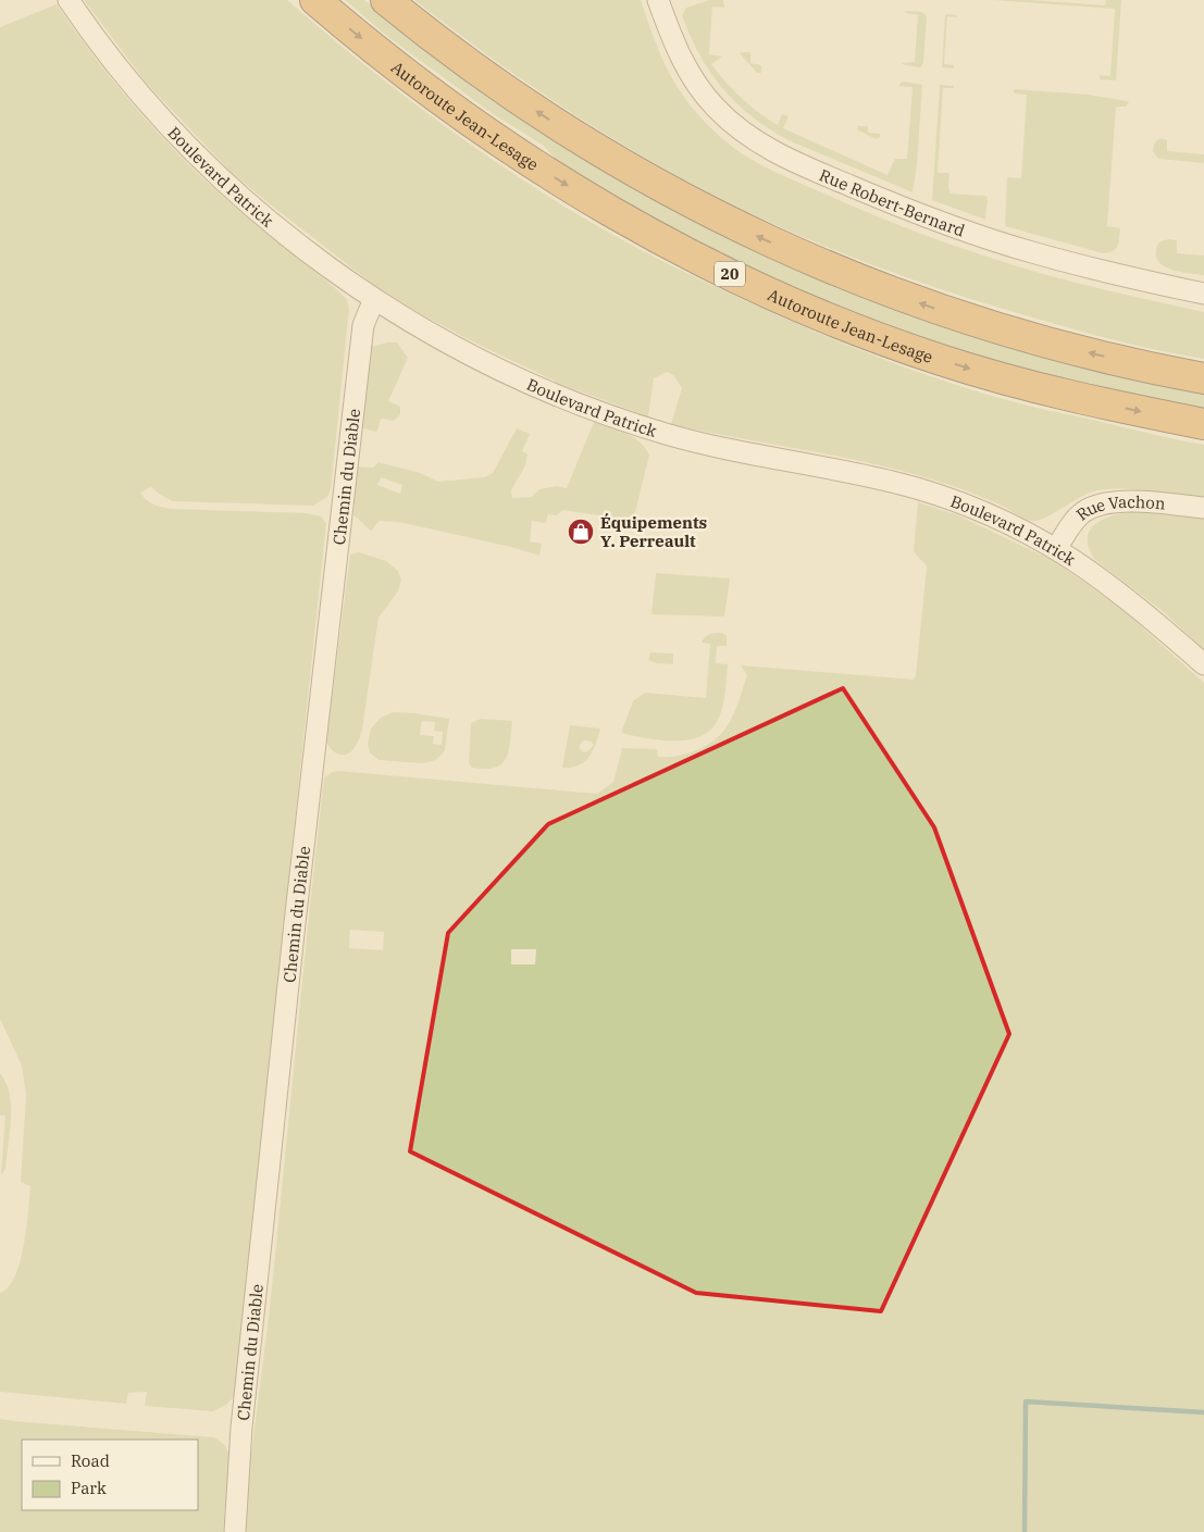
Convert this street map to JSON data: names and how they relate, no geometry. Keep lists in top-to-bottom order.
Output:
{
  "streets": {
    "highway": ["Autoroute Jean-Lesage", "20"],
    "street": [
      "Boulevard Patrick",
      "Rue Robert-Bernard",
      "Chemin du Diable",
      "Rue Vachon"
    ]
  },
  "crossings": [
    ["Boulevard Patrick", "Chemin du Diable"],
    ["Boulevard Patrick", "Rue Vachon"]
  ],
  "places": {
    "shop": ["Équipements Y. Perreault"]
  },
  "legend": ["Road", "Park"]
}
